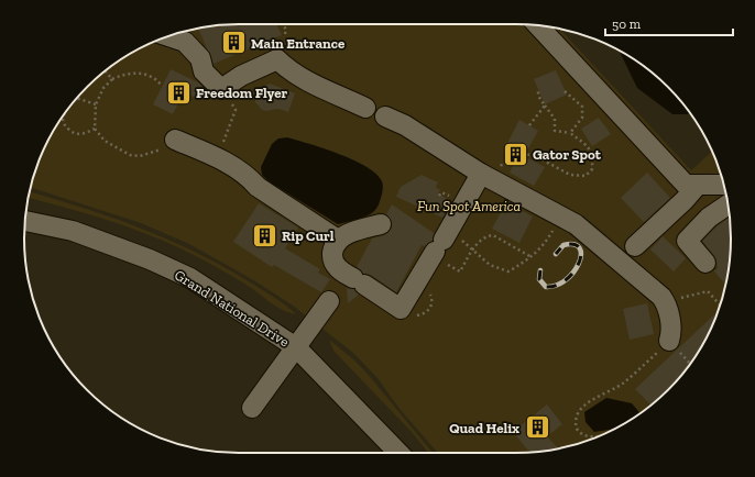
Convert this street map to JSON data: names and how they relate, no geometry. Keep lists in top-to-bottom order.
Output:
{
  "streets": {
    "street": ["Grand National Drive"]
  },
  "parks": ["Fun Spot America"],
  "places": {
    "building": [
      "Main Entrance",
      "Freedom Flyer",
      "Gator Spot",
      "Rip Curl",
      "Quad Helix"
    ]
  },
  "scale_bar": "50 m"
}
